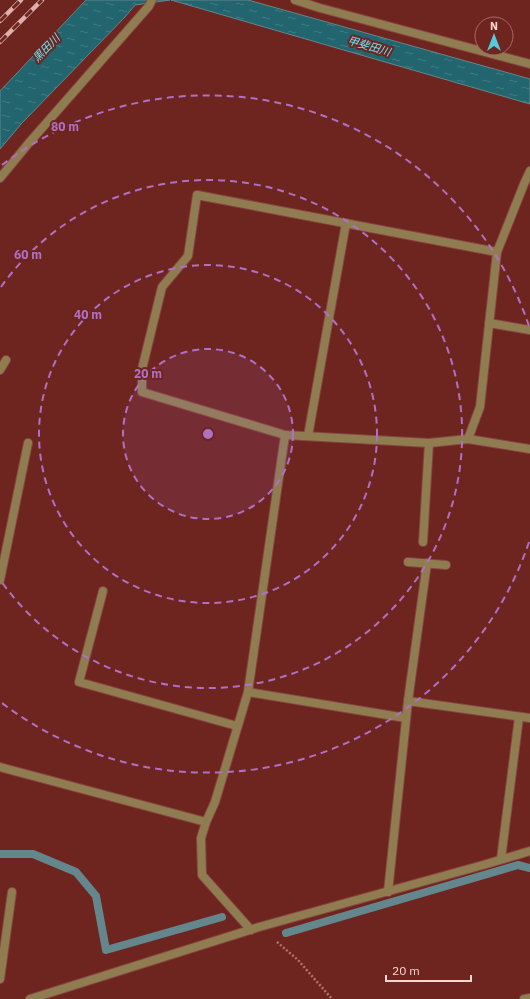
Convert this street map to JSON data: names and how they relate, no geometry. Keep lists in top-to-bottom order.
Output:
{
  "water": ["甲斐田川", "黒田川"],
  "scale_bar": "20 m",
  "north": "top",
  "rings": [
    "80 m",
    "60 m",
    "40 m",
    "20 m"
  ]
}
